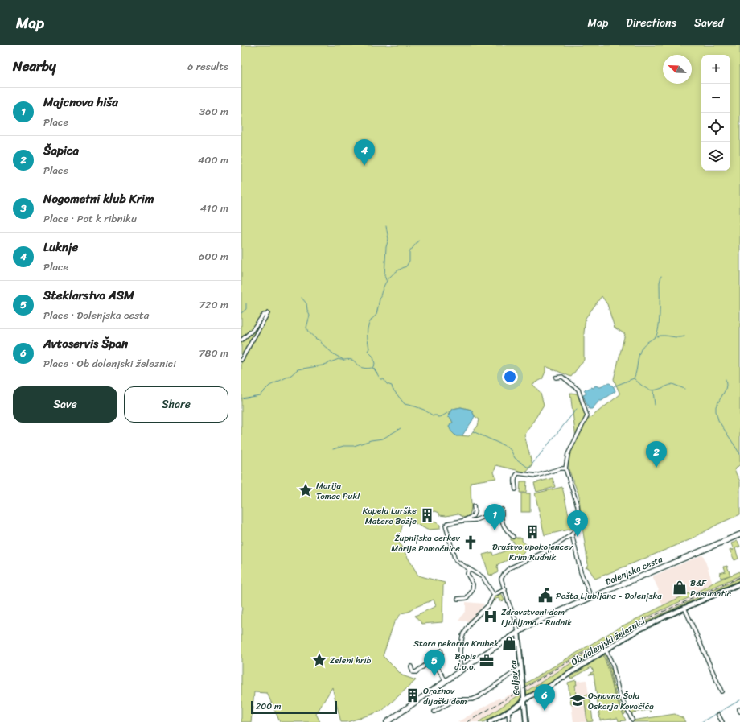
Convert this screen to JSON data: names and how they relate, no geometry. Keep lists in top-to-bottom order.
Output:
{
  "streets": {
    "main road": ["Dolenjska cesta"],
    "street": ["Ob dolenjski železnici", "Galjevica"]
  },
  "crossings": [
    ["Dolenjska cesta", "Galjevica"],
    ["Ob dolenjski železnici", "Galjevica"]
  ],
  "places": {
    "place": ["Marija Tomac Pukl", "Zeleni hrib"],
    "building": ["Kapela Lurške Matere Božje", "Društvo upokojencev Krim Rudnik", "Oražnov dijaški dom"],
    "church": ["Župnijska cerkev Marije Pomočnice"],
    "shop": ["B&F Pneumatic", "Stara pekarna Kruhek"],
    "public building": ["Pošta Ljubljana - Dolenjska"],
    "hospital": ["Zdravstveni dom Ljubljana - Rudnik"],
    "office": ["Bopis d.o.o."],
    "school or university": ["Osnovna Šola Oskarja Kovačiča"]
  },
  "scale_bar": "200 m",
  "north": "top left",
  "page": {
    "header": "Map",
    "nav": ["Map", "Directions", "Saved"],
    "heading": ["Nearby", "6 results"],
    "map_buttons": ["+", "−"],
    "list": [
      {
        "mark": "1",
        "name": "Majcnova hiša",
        "note": "Place",
        "value": "360 m"
      },
      {
        "mark": "2",
        "name": "Šapica",
        "note": "Place",
        "value": "400 m"
      },
      {
        "mark": "3",
        "name": "Nogometni klub Krim",
        "note": "Place · Pot k ribniku",
        "value": "410 m"
      },
      {
        "mark": "4",
        "name": "Luknje",
        "note": "Place",
        "value": "600 m"
      },
      {
        "mark": "5",
        "name": "Steklarstvo ASM",
        "note": "Place · Dolenjska cesta",
        "value": "720 m"
      },
      {
        "mark": "6",
        "name": "Avtoservis Špan",
        "note": "Place · Ob dolenjski železnici",
        "value": "780 m"
      }
    ],
    "pins": [
      "4",
      "2",
      "1",
      "3",
      "5",
      "6"
    ],
    "buttons": ["Save", "Share"],
    "scale": "200 m"
  }
}
